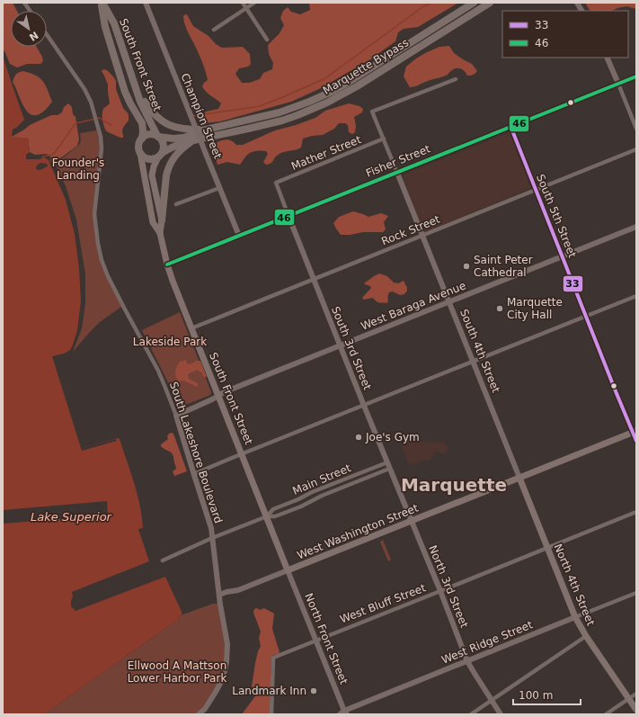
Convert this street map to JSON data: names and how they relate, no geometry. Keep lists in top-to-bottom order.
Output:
{
  "streets": {
    "highway": ["South Front Street", "Marquette Bypass"],
    "main road": ["West Washington Street", "North 4th Street"],
    "street": [
      "Champion Street",
      "Mather Street",
      "Fisher Street",
      "South 5th Street",
      "Rock Street",
      "West Baraga Avenue",
      "South 3rd Street",
      "South 4th Street",
      "South Lakeshore Boulevard",
      "Main Street",
      "North 3rd Street",
      "West Bluff Street",
      "North Front Street",
      "West Ridge Street"
    ]
  },
  "crossings": [
    ["South Front Street", "Marquette Bypass"],
    ["South Front Street", "Fisher Street"],
    ["South Front Street", "Rock Street"],
    ["South Front Street", "West Baraga Avenue"],
    ["South Front Street", "Main Street"],
    ["South Front Street", "West Washington Street"],
    ["South Front Street", "North Front Street"],
    ["Champion Street", "Fisher Street"],
    ["Mather Street", "South 3rd Street"],
    ["Mather Street", "South 4th Street"],
    ["Fisher Street", "South 5th Street"],
    ["Fisher Street", "South 3rd Street"],
    ["Fisher Street", "South 4th Street"],
    ["South 5th Street", "Rock Street"],
    ["South 5th Street", "West Baraga Avenue"],
    ["South 5th Street", "West Washington Street"],
    ["Rock Street", "South 3rd Street"],
    ["Rock Street", "South 4th Street"],
    ["West Baraga Avenue", "South 3rd Street"],
    ["West Baraga Avenue", "South 4th Street"],
    ["West Baraga Avenue", "South Lakeshore Boulevard"],
    ["South 3rd Street", "Main Street"],
    ["South 3rd Street", "West Washington Street"],
    ["South 3rd Street", "North 3rd Street"],
    ["South 4th Street", "West Washington Street"],
    ["South 4th Street", "North 4th Street"],
    ["South Lakeshore Boulevard", "Main Street"],
    ["West Washington Street", "North 4th Street"],
    ["West Washington Street", "North 3rd Street"],
    ["West Washington Street", "North Front Street"],
    ["North 4th Street", "West Bluff Street"],
    ["North 4th Street", "West Ridge Street"],
    ["North 3rd Street", "West Bluff Street"],
    ["North 3rd Street", "West Ridge Street"],
    ["West Bluff Street", "North Front Street"],
    ["North Front Street", "West Ridge Street"]
  ],
  "districts": ["Marquette"],
  "water": ["Lake Superior"],
  "parks": ["Founder's Landing", "Lakeside Park", "Ellwood A Mattson Lower Harbor Park"],
  "places": [
    "Saint Peter Cathedral",
    "Marquette City Hall",
    "Joe's Gym",
    "Landmark Inn"
  ],
  "lines": ["transit line 46", "transit line 33"],
  "legend": ["33", "46"],
  "scale_bar": "100 m",
  "north": "bottom right"
}
